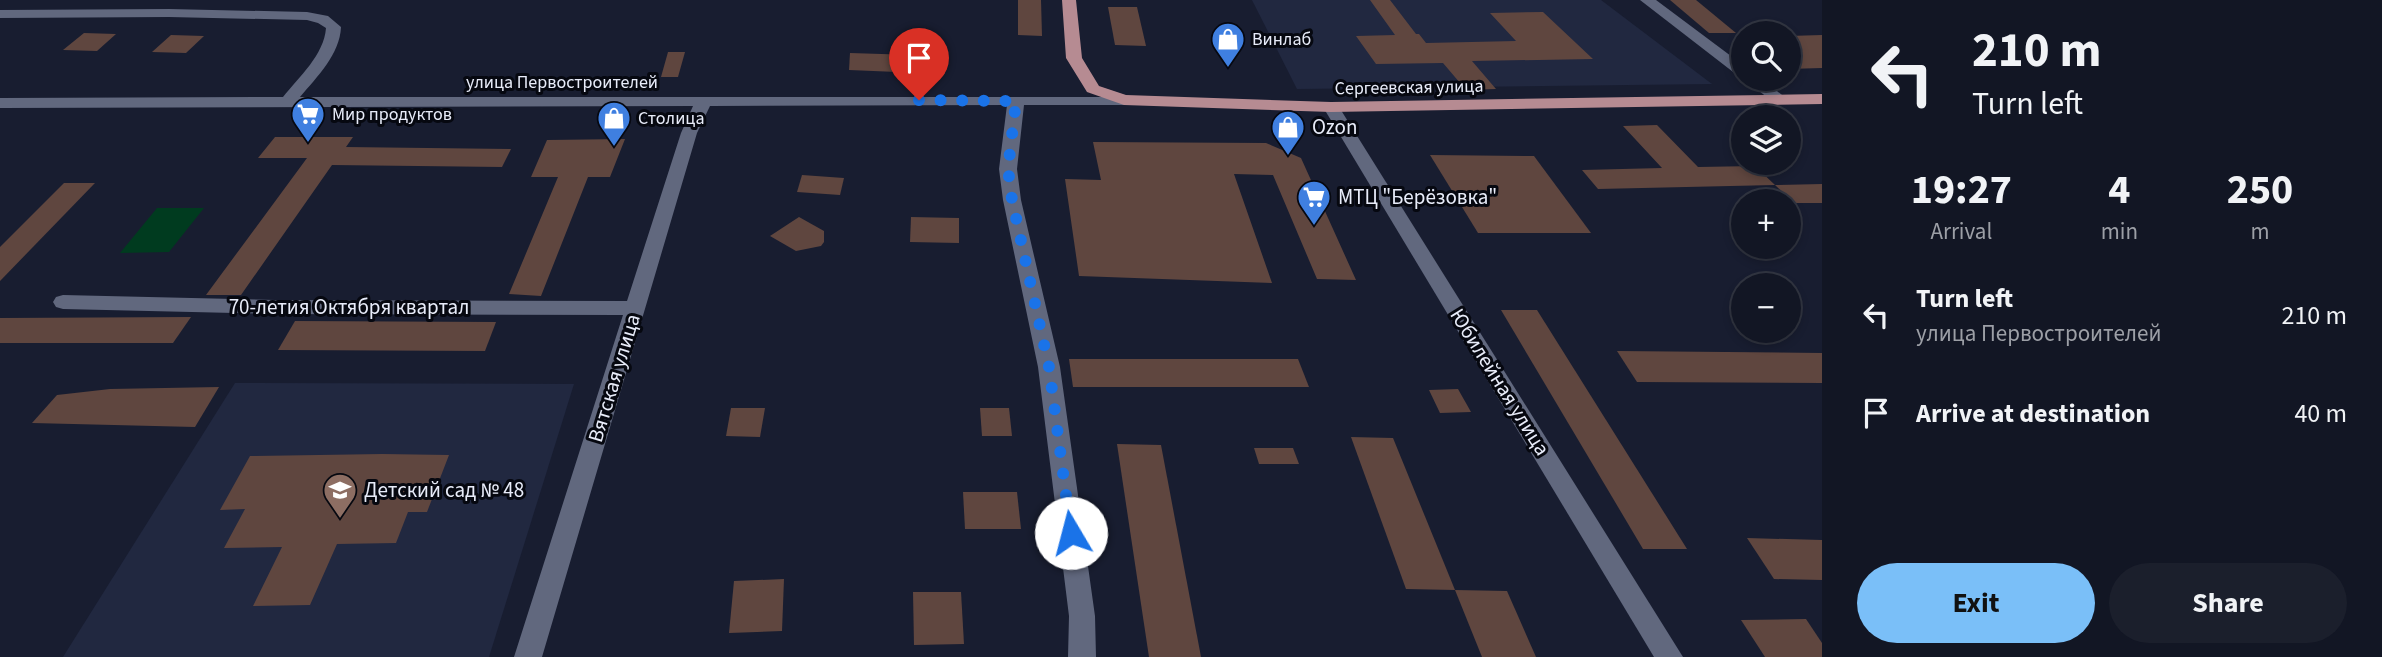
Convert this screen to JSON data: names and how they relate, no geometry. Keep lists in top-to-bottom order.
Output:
{
  "streets": {
    "main road": ["Сергеевская улица"],
    "street": [
      "улица Первостроителей",
      "70-летия Октября квартал",
      "Вятская улица",
      "Юбилейная улица"
    ]
  },
  "crossings": [
    ["улица Первостроителей", "Сергеевская улица"],
    ["улица Первостроителей", "Вятская улица"],
    ["Сергеевская улица", "Юбилейная улица"],
    ["70-летия Октября квартал", "Вятская улица"]
  ],
  "places": {
    "shop": ["Винлаб", "Столица", "Ozon"],
    "supermarket": ["Мир продуктов", "МТЦ \"Берёзовка\""],
    "school or university": ["Детский сад № 48"]
  },
  "page": {
    "turn": ["210 m", "Turn left"],
    "map_buttons": ["+", "−"],
    "eta": [
      "19:27",
      "Arrival",
      "4",
      "min",
      "250",
      "m"
    ],
    "list": [
      {
        "name": "Turn left",
        "note": "улица Первостроителей",
        "value": "210 m"
      },
      {
        "name": "Arrive at destination",
        "value": "40 m"
      }
    ],
    "buttons": ["Exit", "Share"]
  }
}
